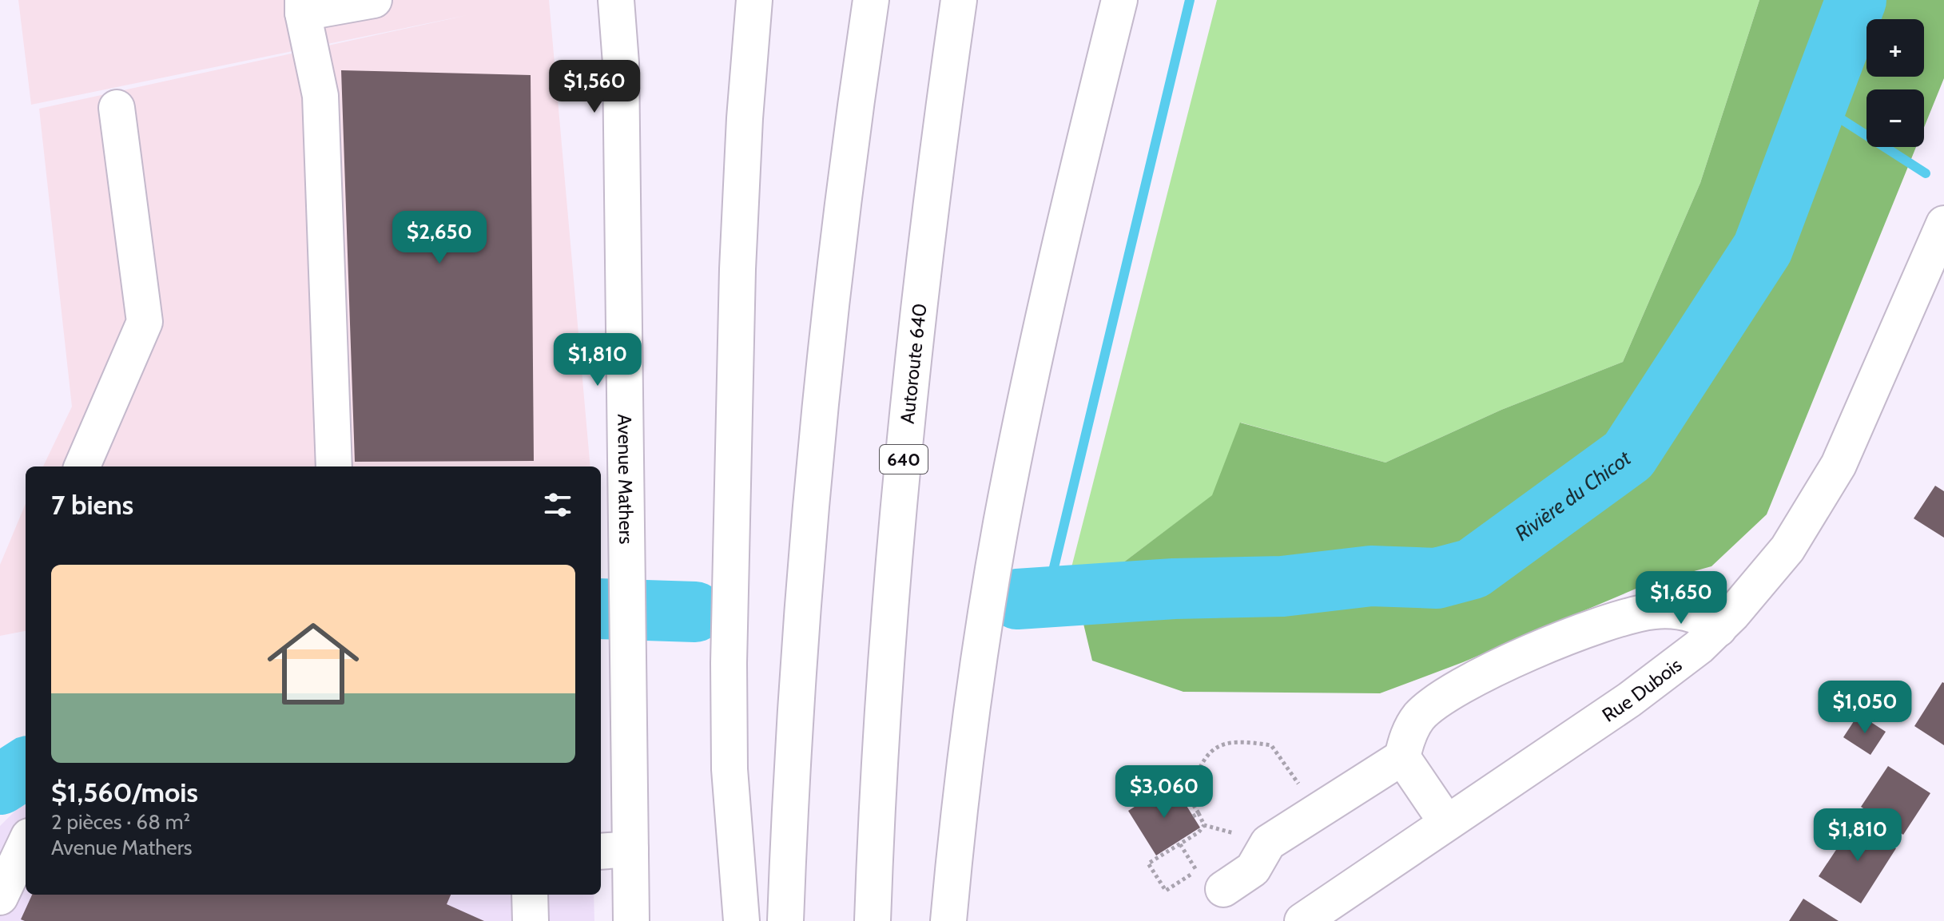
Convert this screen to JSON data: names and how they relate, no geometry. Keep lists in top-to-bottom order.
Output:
{
  "streets": {
    "main road": [
      "Autoroute 640",
      "640",
      "Avenue Mathers",
      "Rue Dubois"
    ]
  },
  "water": ["Rivière du Chicot"],
  "page": {
    "map_buttons": ["+", "−"],
    "price": [
      "$1,560",
      "$2,650",
      "$1,810",
      "$1,650",
      "$1,050",
      "$3,060",
      "$1,810"
    ],
    "heading": "7 biens",
    "list": [
      {
        "name": "$1,560/mois",
        "note": "2 pièces · 68 m² · Avenue Mathers"
      }
    ]
  }
}
